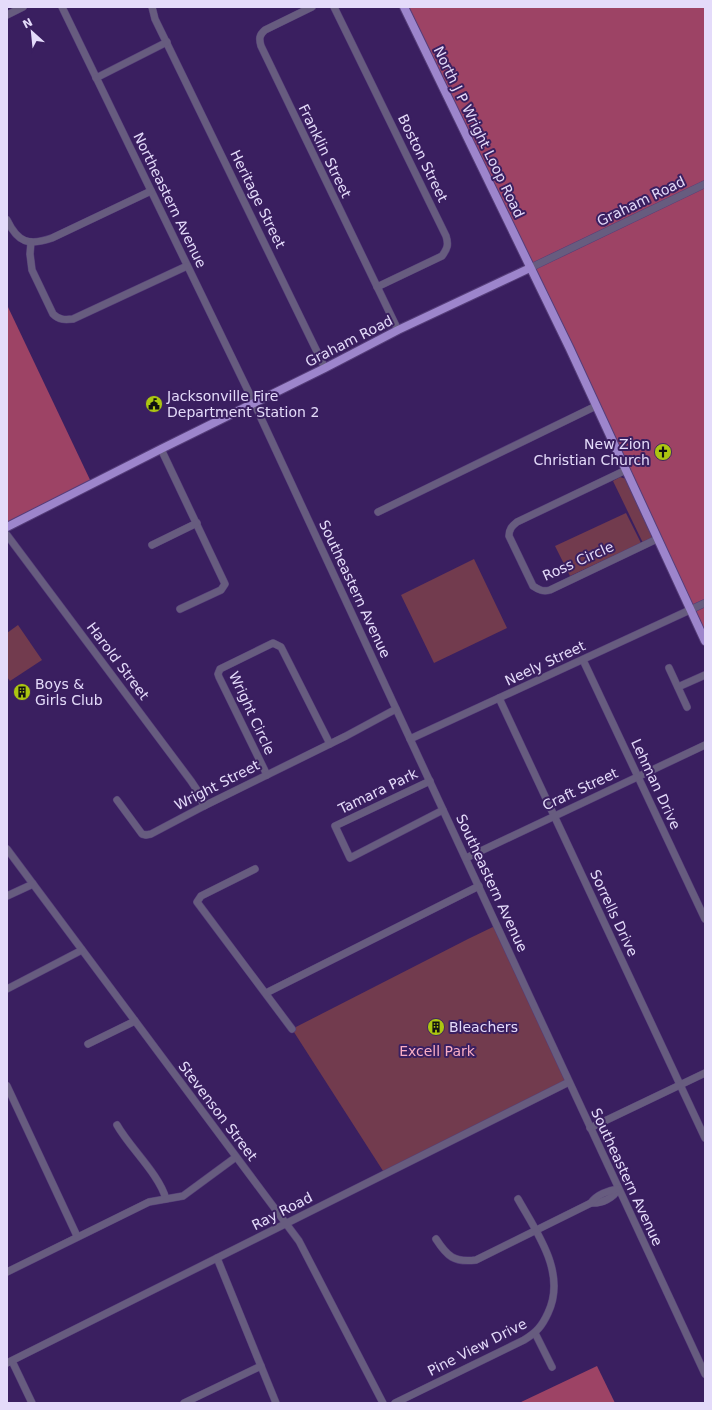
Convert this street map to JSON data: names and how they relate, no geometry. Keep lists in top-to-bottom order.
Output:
{
  "streets": {
    "main road": ["North J P Wright Loop Road", "Graham Road"],
    "street": [
      "Franklin Street",
      "Boston Street",
      "Heritage Street",
      "Northeastern Avenue",
      "Ross Circle",
      "Southeastern Avenue",
      "Harold Street",
      "Neely Street",
      "Wright Circle",
      "Lehman Drive",
      "Wright Street",
      "Craft Street",
      "Tamara Park",
      "Sorrells Drive",
      "Stevenson Street",
      "Ray Road",
      "Pine View Drive"
    ]
  },
  "crossings": [
    ["North J P Wright Loop Road", "Graham Road"],
    ["North J P Wright Loop Road", "Ross Circle"],
    ["North J P Wright Loop Road", "Neely Street"],
    ["Franklin Street", "Boston Street"],
    ["Franklin Street", "Graham Road"],
    ["Heritage Street", "Graham Road"],
    ["Northeastern Avenue", "Graham Road"],
    ["Northeastern Avenue", "Southeastern Avenue"],
    ["Graham Road", "Southeastern Avenue"],
    ["Southeastern Avenue", "Neely Street"],
    ["Southeastern Avenue", "Wright Street"],
    ["Southeastern Avenue", "Craft Street"],
    ["Southeastern Avenue", "Tamara Park"],
    ["Southeastern Avenue", "Ray Road"],
    ["Harold Street", "Wright Street"],
    ["Neely Street", "Lehman Drive"],
    ["Neely Street", "Sorrells Drive"],
    ["Wright Circle", "Wright Street"],
    ["Lehman Drive", "Craft Street"],
    ["Craft Street", "Sorrells Drive"],
    ["Stevenson Street", "Ray Road"]
  ],
  "parks": ["Excell Park"],
  "places": {
    "public building": ["Jacksonville Fire Department Station 2"],
    "church": ["New Zion Christian Church"],
    "building": ["Boys & Girls Club", "Bleachers"]
  },
  "north": "top left"
}
